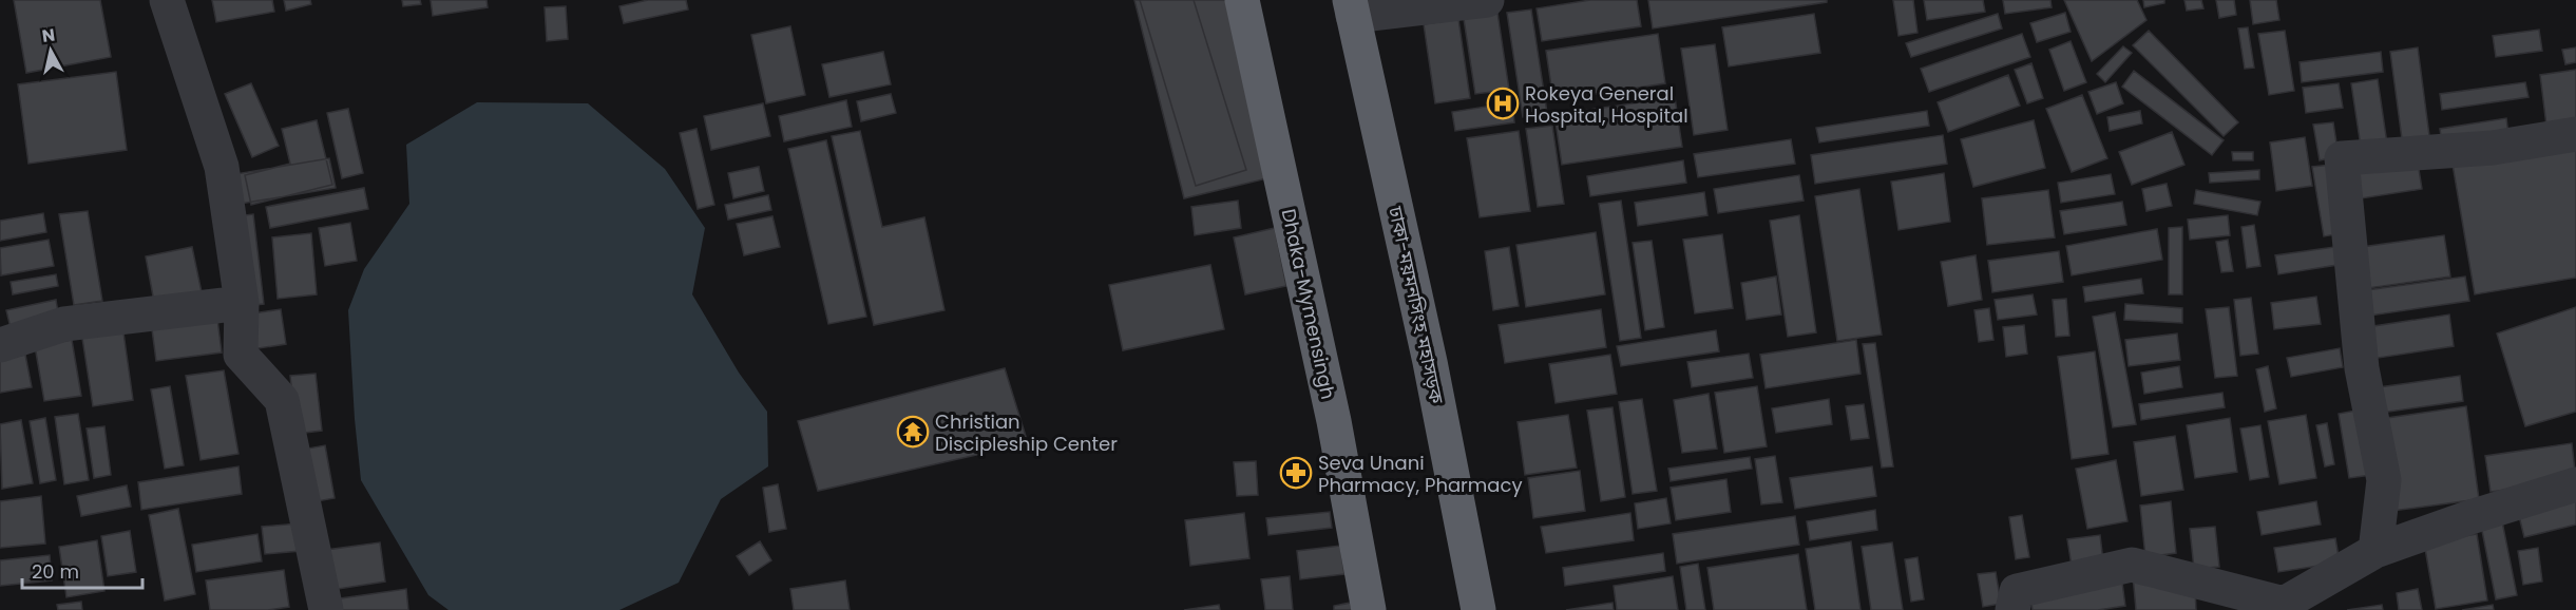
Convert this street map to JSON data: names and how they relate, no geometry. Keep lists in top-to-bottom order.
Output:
{
  "streets": {
    "highway": ["Dhaka-Mymensingh", "ঢাকা-ময়মনসিংহ মহাসড়ক"]
  },
  "places": {
    "hospital": ["Rokeya General Hospital, Hospital"],
    "temple": ["Christian Discipleship Center"],
    "pharmacy": ["Seva Unani Pharmacy, Pharmacy"]
  },
  "scale_bar": "20 m",
  "north": "top"
}
